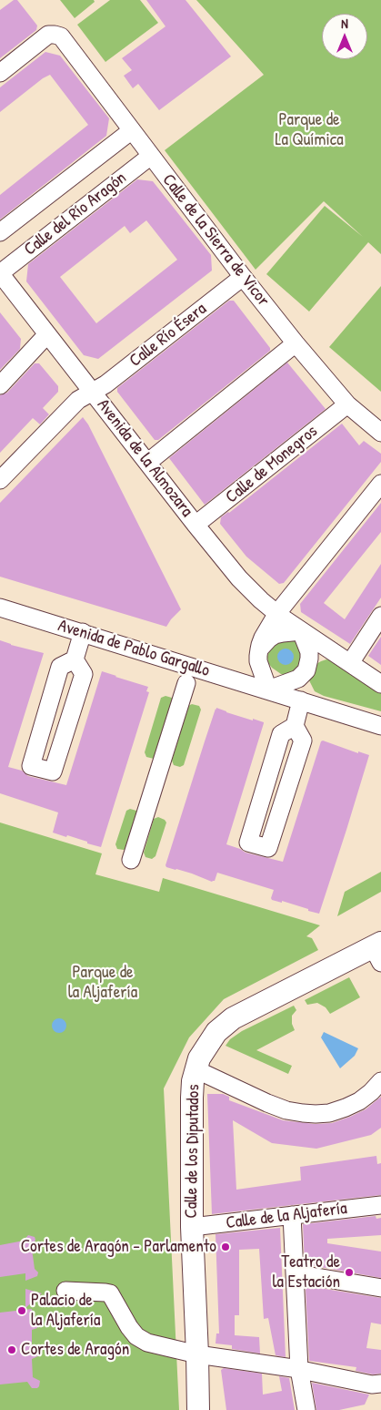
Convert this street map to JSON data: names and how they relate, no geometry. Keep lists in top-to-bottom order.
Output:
{
  "streets": {
    "main road": ["Calle de los Diputados"],
    "street": [
      "Calle del Río Aragón",
      "Calle de la Sierra de Vicor",
      "Calle Río Ésera",
      "Avenida de la Almozara",
      "Calle de Monegros",
      "Avenida de Pablo Gargallo",
      "Calle de la Aljafería"
    ]
  },
  "crossings": [
    ["Calle del Río Aragón", "Calle de la Sierra de Vicor"],
    ["Calle del Río Aragón", "Avenida de la Almozara"],
    ["Calle de la Sierra de Vicor", "Calle Río Ésera"],
    ["Calle de la Sierra de Vicor", "Calle de Monegros"],
    ["Calle Río Ésera", "Avenida de la Almozara"],
    ["Avenida de la Almozara", "Calle de Monegros"],
    ["Avenida de la Almozara", "Avenida de Pablo Gargallo"],
    ["Calle de los Diputados", "Calle de la Aljafería"]
  ],
  "parks": ["Parque de La Química", "Parque de la Aljafería"],
  "places": [
    "Cortes de Aragón - Parlamento",
    "Teatro de la Estación",
    "Palacio de la Aljafería",
    "Cortes de Aragón"
  ],
  "north": "top"
}
